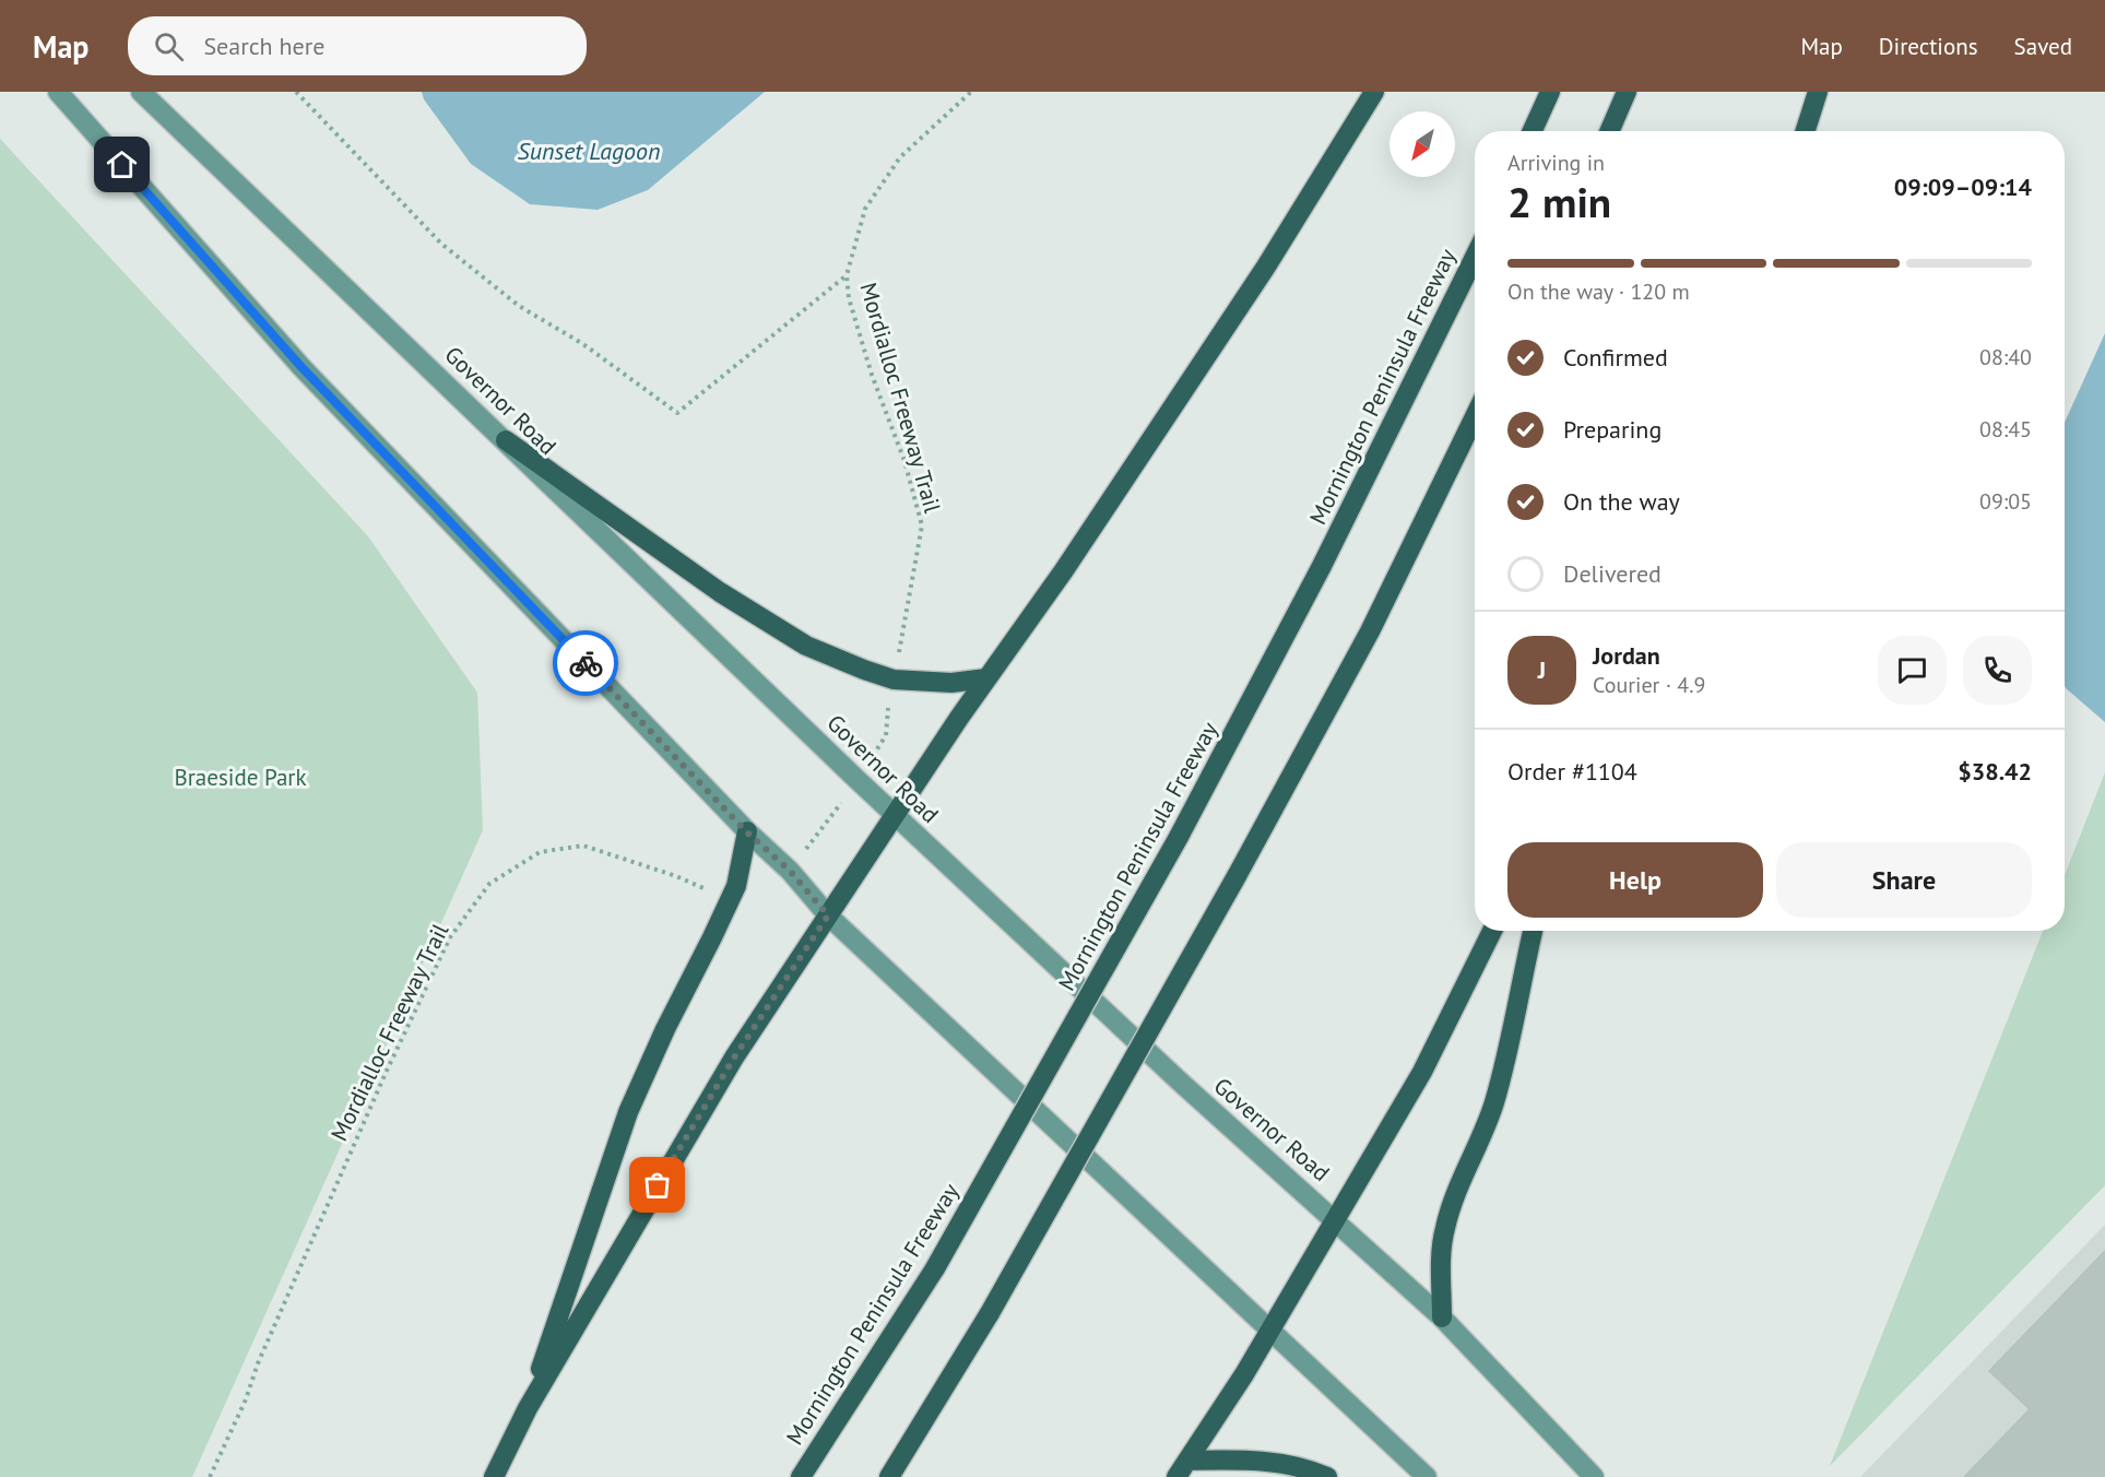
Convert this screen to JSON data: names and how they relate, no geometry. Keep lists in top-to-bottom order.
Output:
{
  "streets": {
    "highway": ["Mornington Peninsula Freeway"],
    "main road": ["Governor Road"],
    "path": ["Mordialloc Freeway Trail"]
  },
  "crossings": [
    ["Mordialloc Freeway Trail", "Governor Road"]
  ],
  "water": ["Sunset Lagoon"],
  "parks": ["Braeside Park"],
  "north": "bottom left",
  "page": {
    "header": "Map",
    "search": "Search here",
    "nav": ["Map", "Directions", "Saved"],
    "heading": ["2 min", "Arriving in", "09:09–09:14"],
    "panel": [
      "Jordan",
      "Courier · 4.9",
      "Order #1104",
      "$38.42"
    ],
    "bar": "On the way · 120 m",
    "list": [
      ["Confirmed", "08:40"],
      ["Preparing", "08:45"],
      ["On the way", "09:05"],
      "Delivered"
    ],
    "round": "J",
    "buttons": ["Help", "Share"]
  }
}
